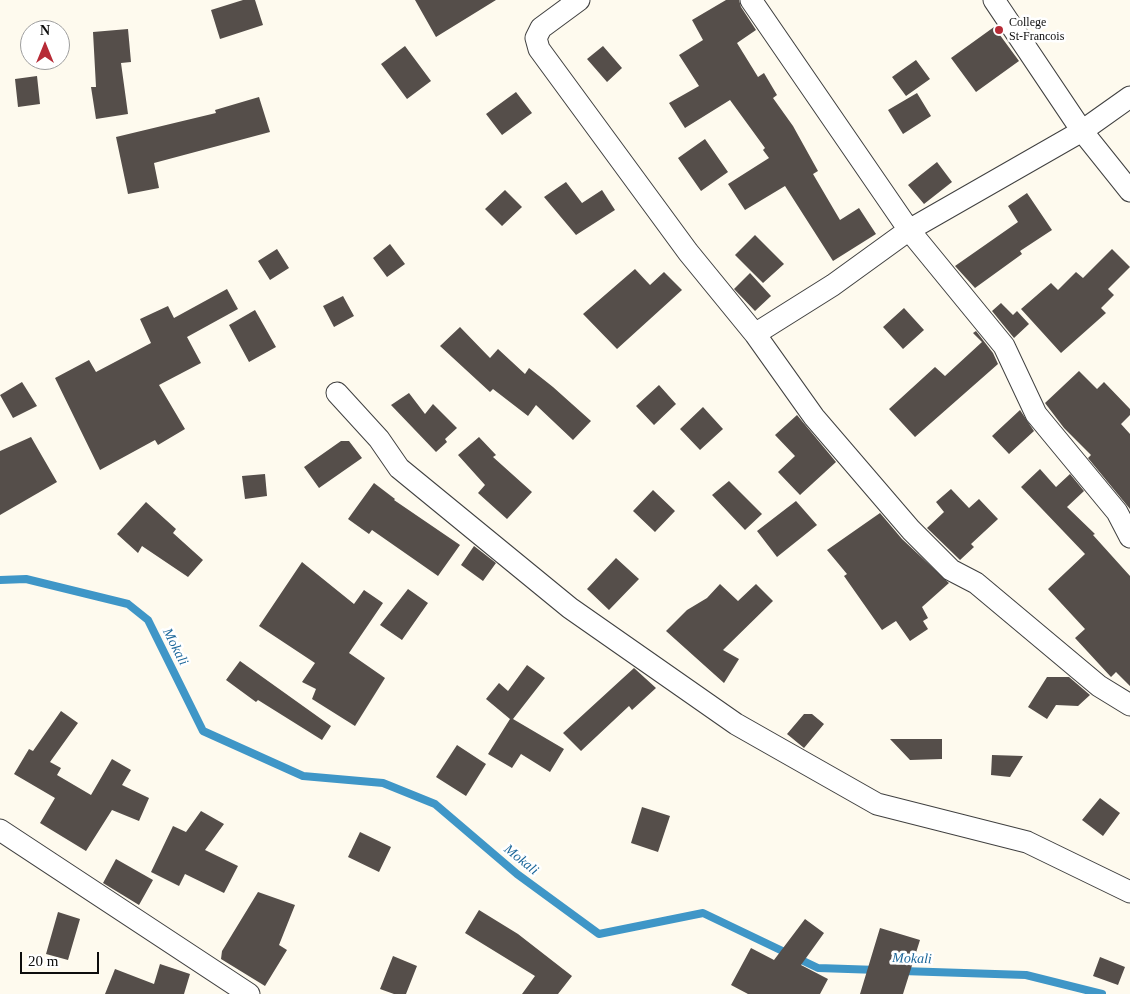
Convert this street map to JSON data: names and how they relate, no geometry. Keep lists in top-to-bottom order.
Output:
{
  "water": ["Mokali"],
  "places": ["College St-Francois"],
  "scale_bar": "20 m",
  "north": "top"
}
